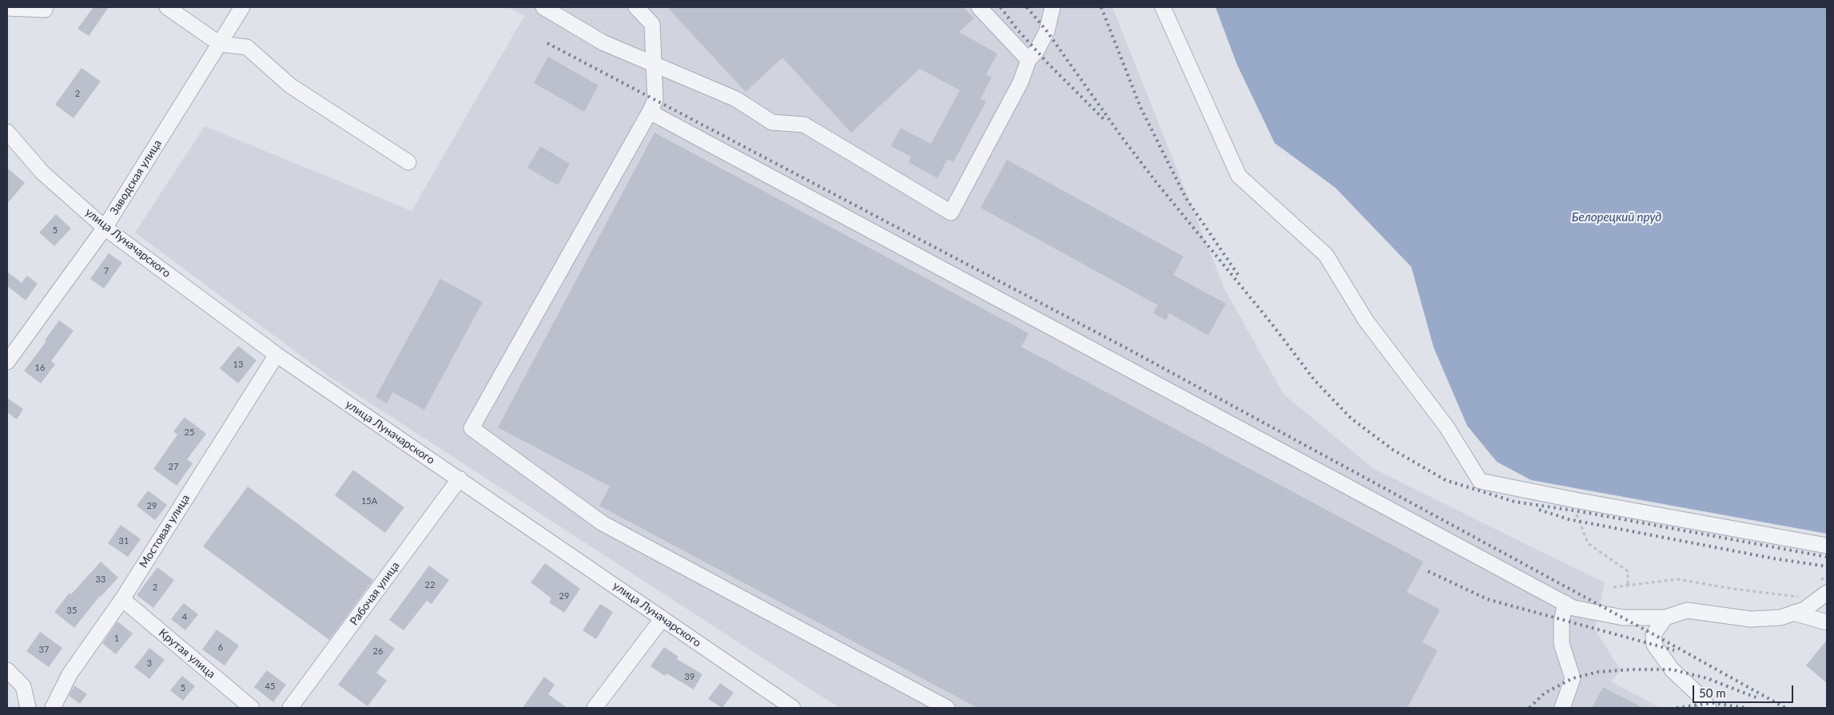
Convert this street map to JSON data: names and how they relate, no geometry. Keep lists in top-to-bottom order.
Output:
{
  "streets": {
    "street": [
      "Заводская улица",
      "улица Луначарского",
      "Мостовая улица",
      "Рабочая улица",
      "Крутая улица"
    ]
  },
  "crossings": [
    ["Заводская улица", "улица Луначарского"],
    ["улица Луначарского", "Мостовая улица"],
    ["улица Луначарского", "Рабочая улица"],
    ["Мостовая улица", "Крутая улица"]
  ],
  "water": ["Белорецкий пруд"],
  "house_numbers": [
    "2",
    "5",
    "7",
    "13",
    "16",
    "25",
    "27",
    "15А",
    "29",
    "31",
    "33",
    "22",
    "2",
    "29",
    "35",
    "4",
    "1",
    "6",
    "37",
    "26",
    "3",
    "39",
    "45",
    "5"
  ],
  "scale_bar": "50 m"
}
